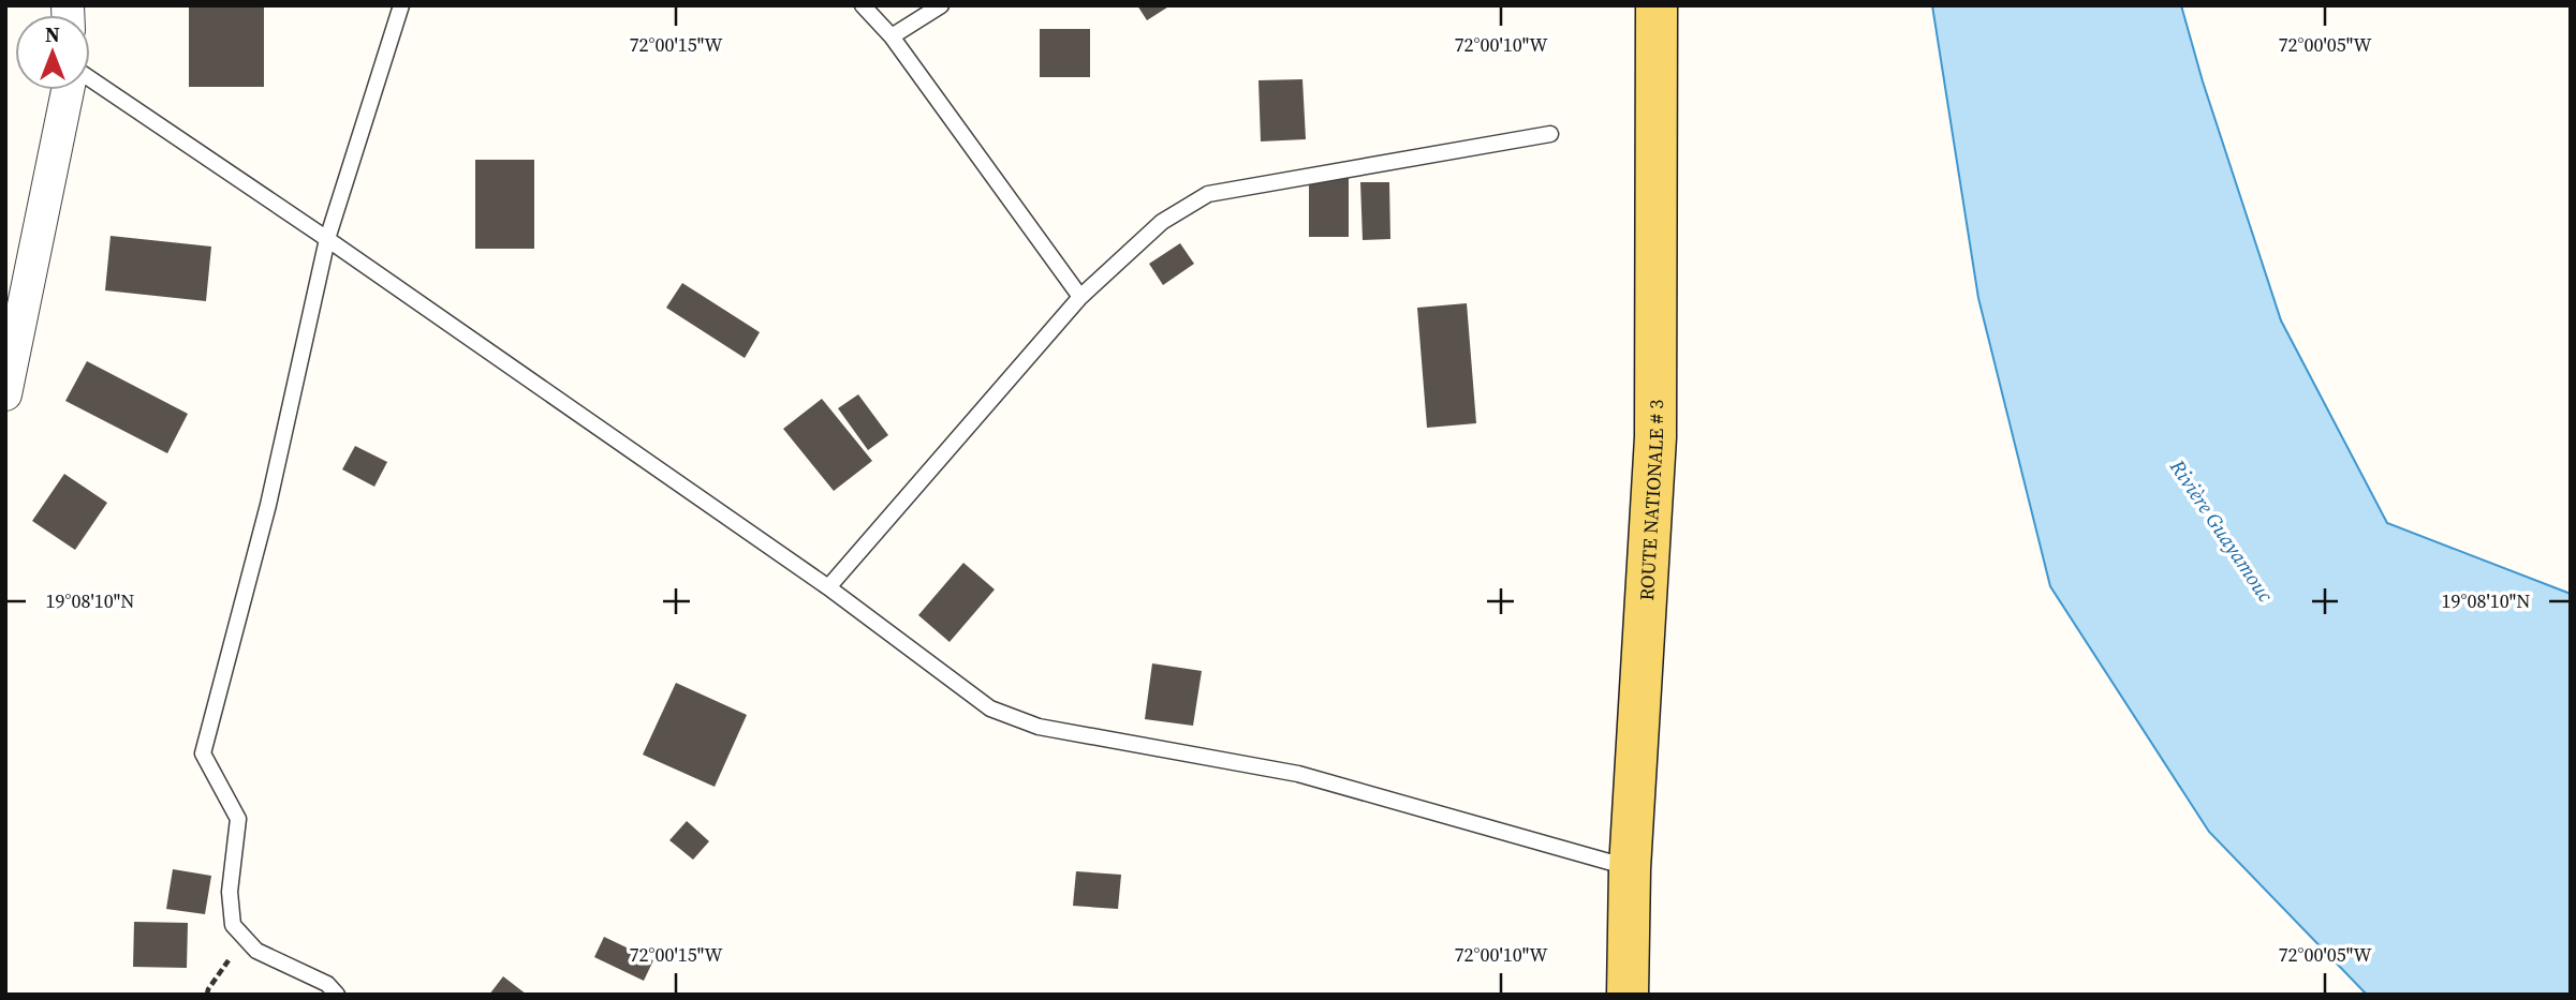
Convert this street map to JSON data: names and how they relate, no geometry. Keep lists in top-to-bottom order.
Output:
{
  "streets": {
    "main road": ["ROUTE NATIONALE # 3"]
  },
  "water": ["Rivière Guayamouc"],
  "north": "top",
  "coordinates": [
    "72°00'15\"W",
    "72°00'10\"W",
    "72°00'05\"W",
    "19°08'10\"N"
  ]
}
